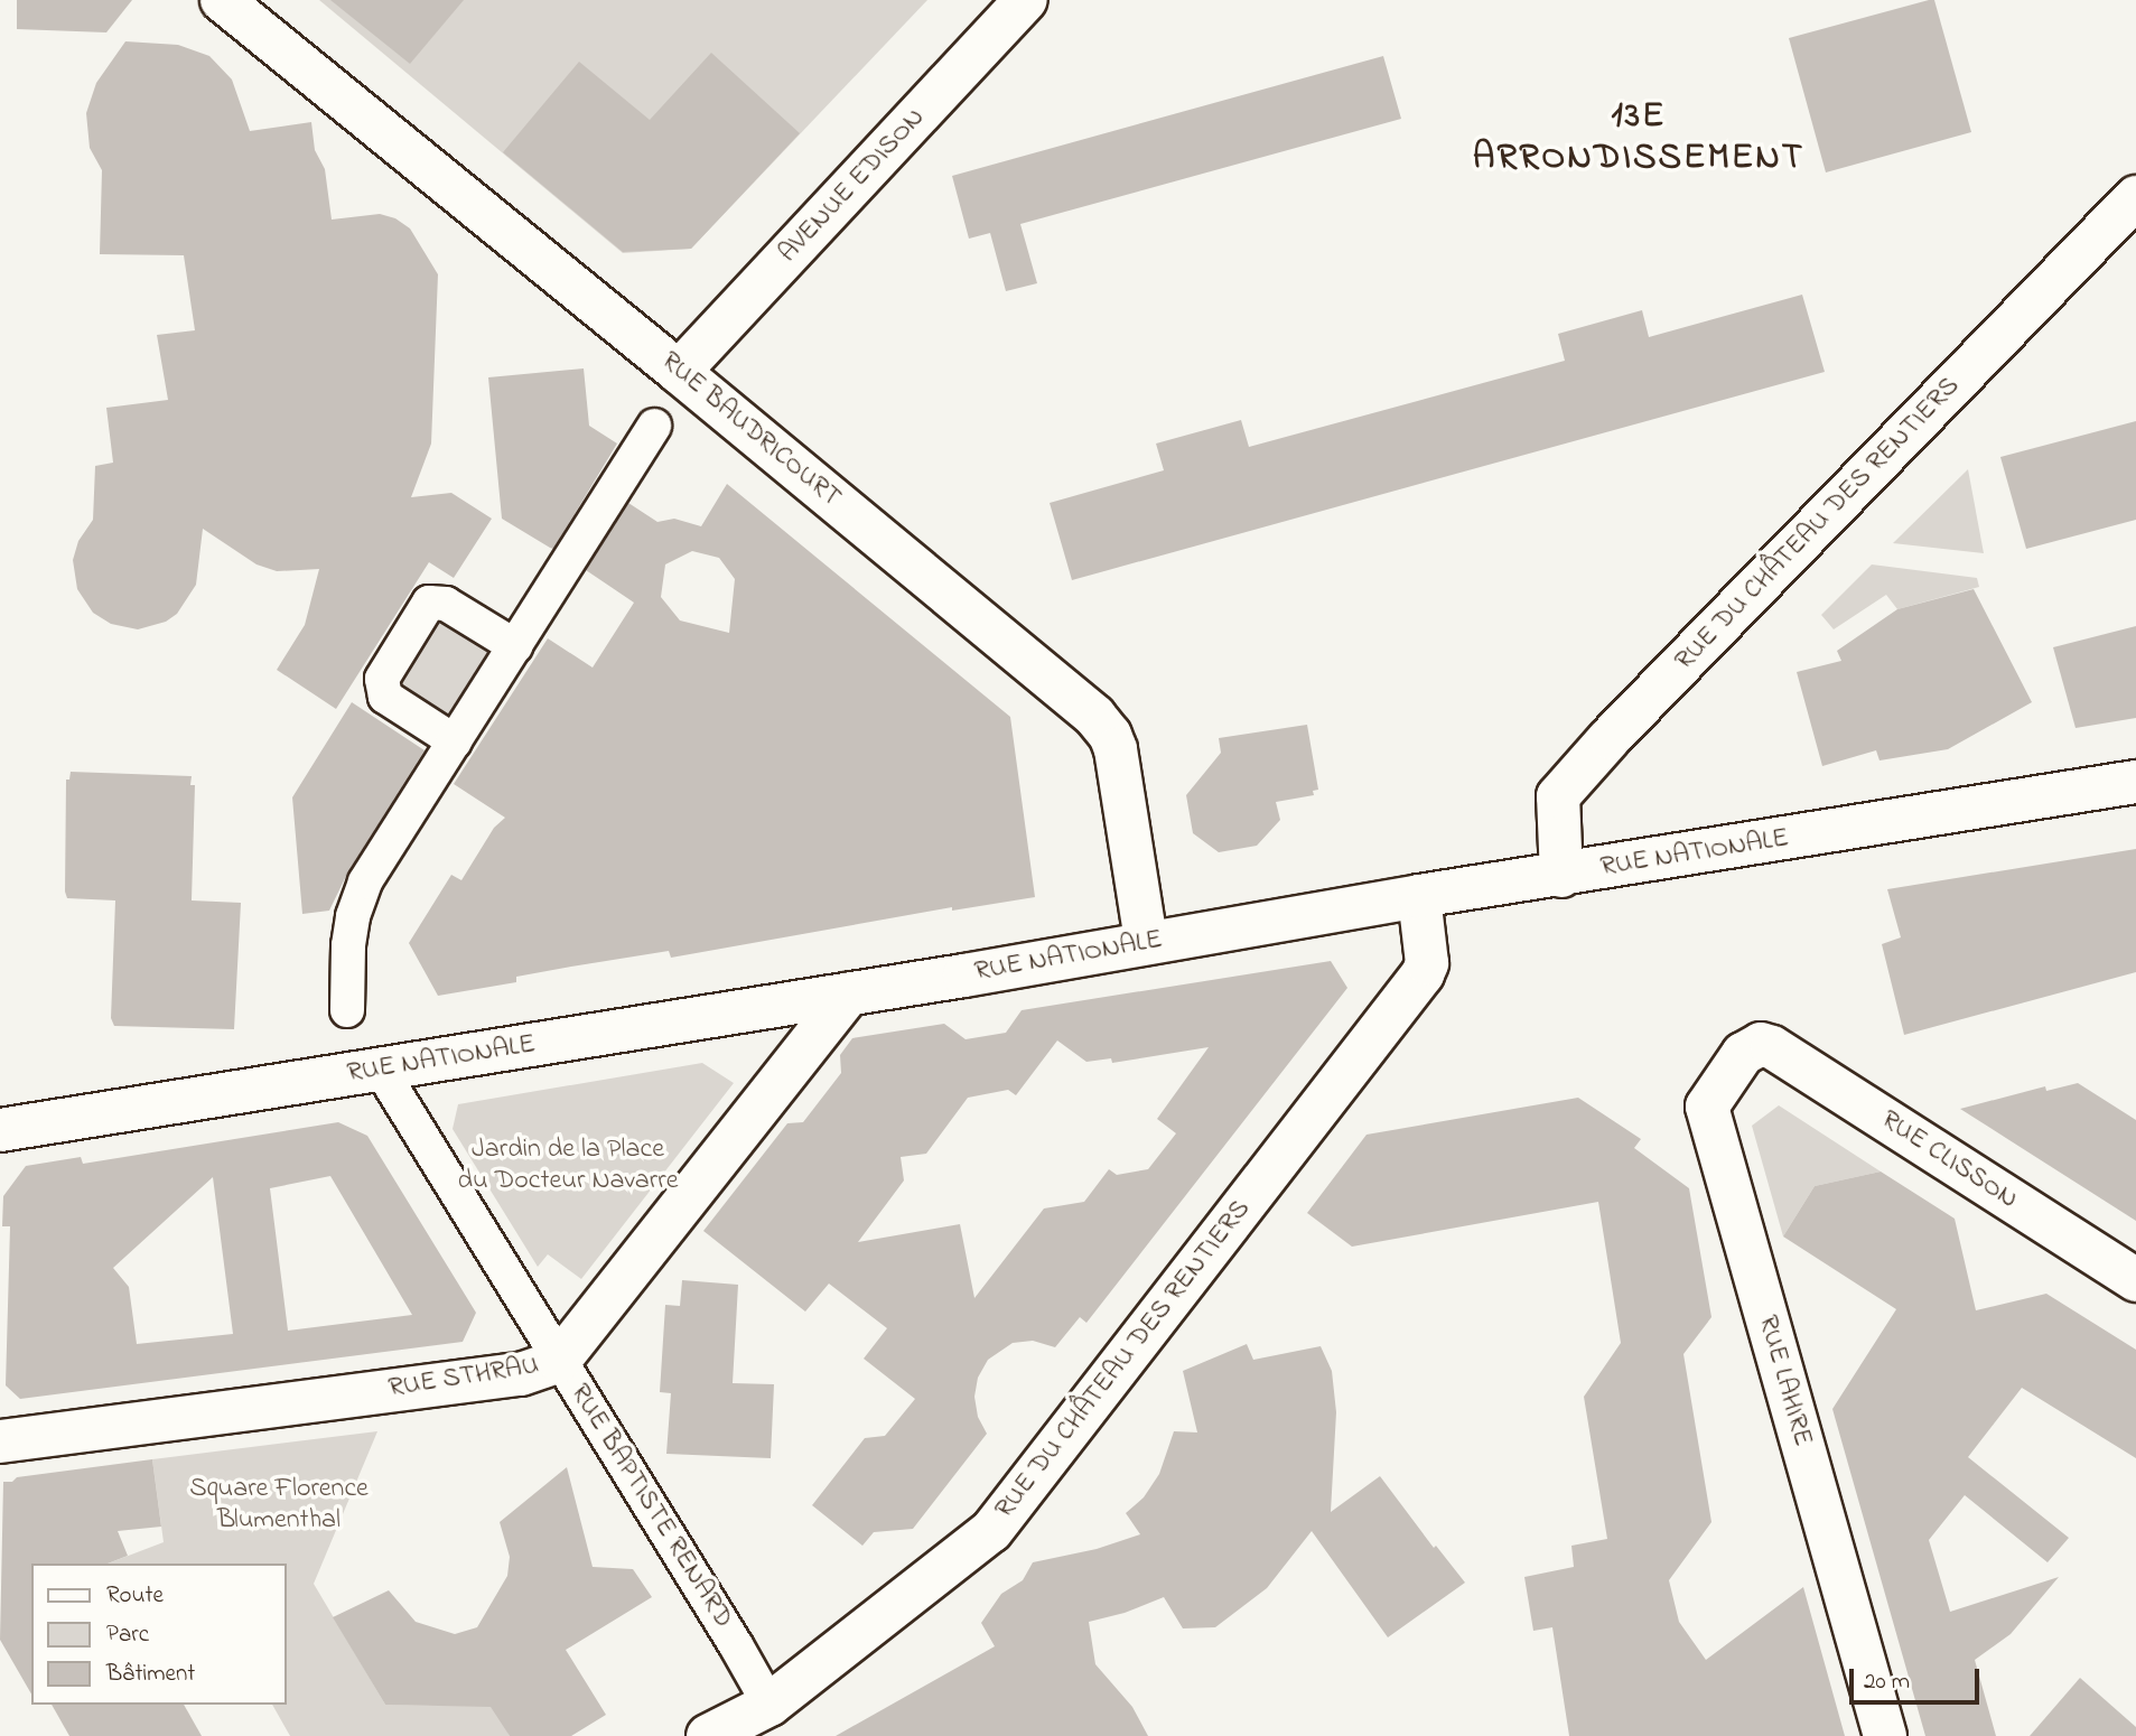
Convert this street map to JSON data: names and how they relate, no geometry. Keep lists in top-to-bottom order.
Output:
{
  "streets": {
    "street": [
      "AVENUE EDISON",
      "RUE BAUDRICOURT",
      "RUE DU CHÂTEAU DES RENTIERS",
      "RUE NATIONALE",
      "RUE CLISSON",
      "RUE STHRAU",
      "RUE LAHIRE",
      "RUE BAPTISTE RENARD"
    ]
  },
  "crossings": [
    ["AVENUE EDISON", "RUE BAUDRICOURT"],
    ["RUE BAUDRICOURT", "RUE NATIONALE"],
    ["RUE DU CHÂTEAU DES RENTIERS", "RUE NATIONALE"],
    ["RUE DU CHÂTEAU DES RENTIERS", "RUE BAPTISTE RENARD"],
    ["RUE NATIONALE", "RUE STHRAU"],
    ["RUE NATIONALE", "RUE BAPTISTE RENARD"],
    ["RUE CLISSON", "RUE LAHIRE"],
    ["RUE STHRAU", "RUE BAPTISTE RENARD"]
  ],
  "districts": ["13E ARRONDISSEMENT"],
  "parks": ["Jardin de la Place du Docteur Navarre", "Square Florence Blumenthal"],
  "legend": ["Route", "Parc", "Bâtiment"],
  "scale_bar": "20 m"
}
